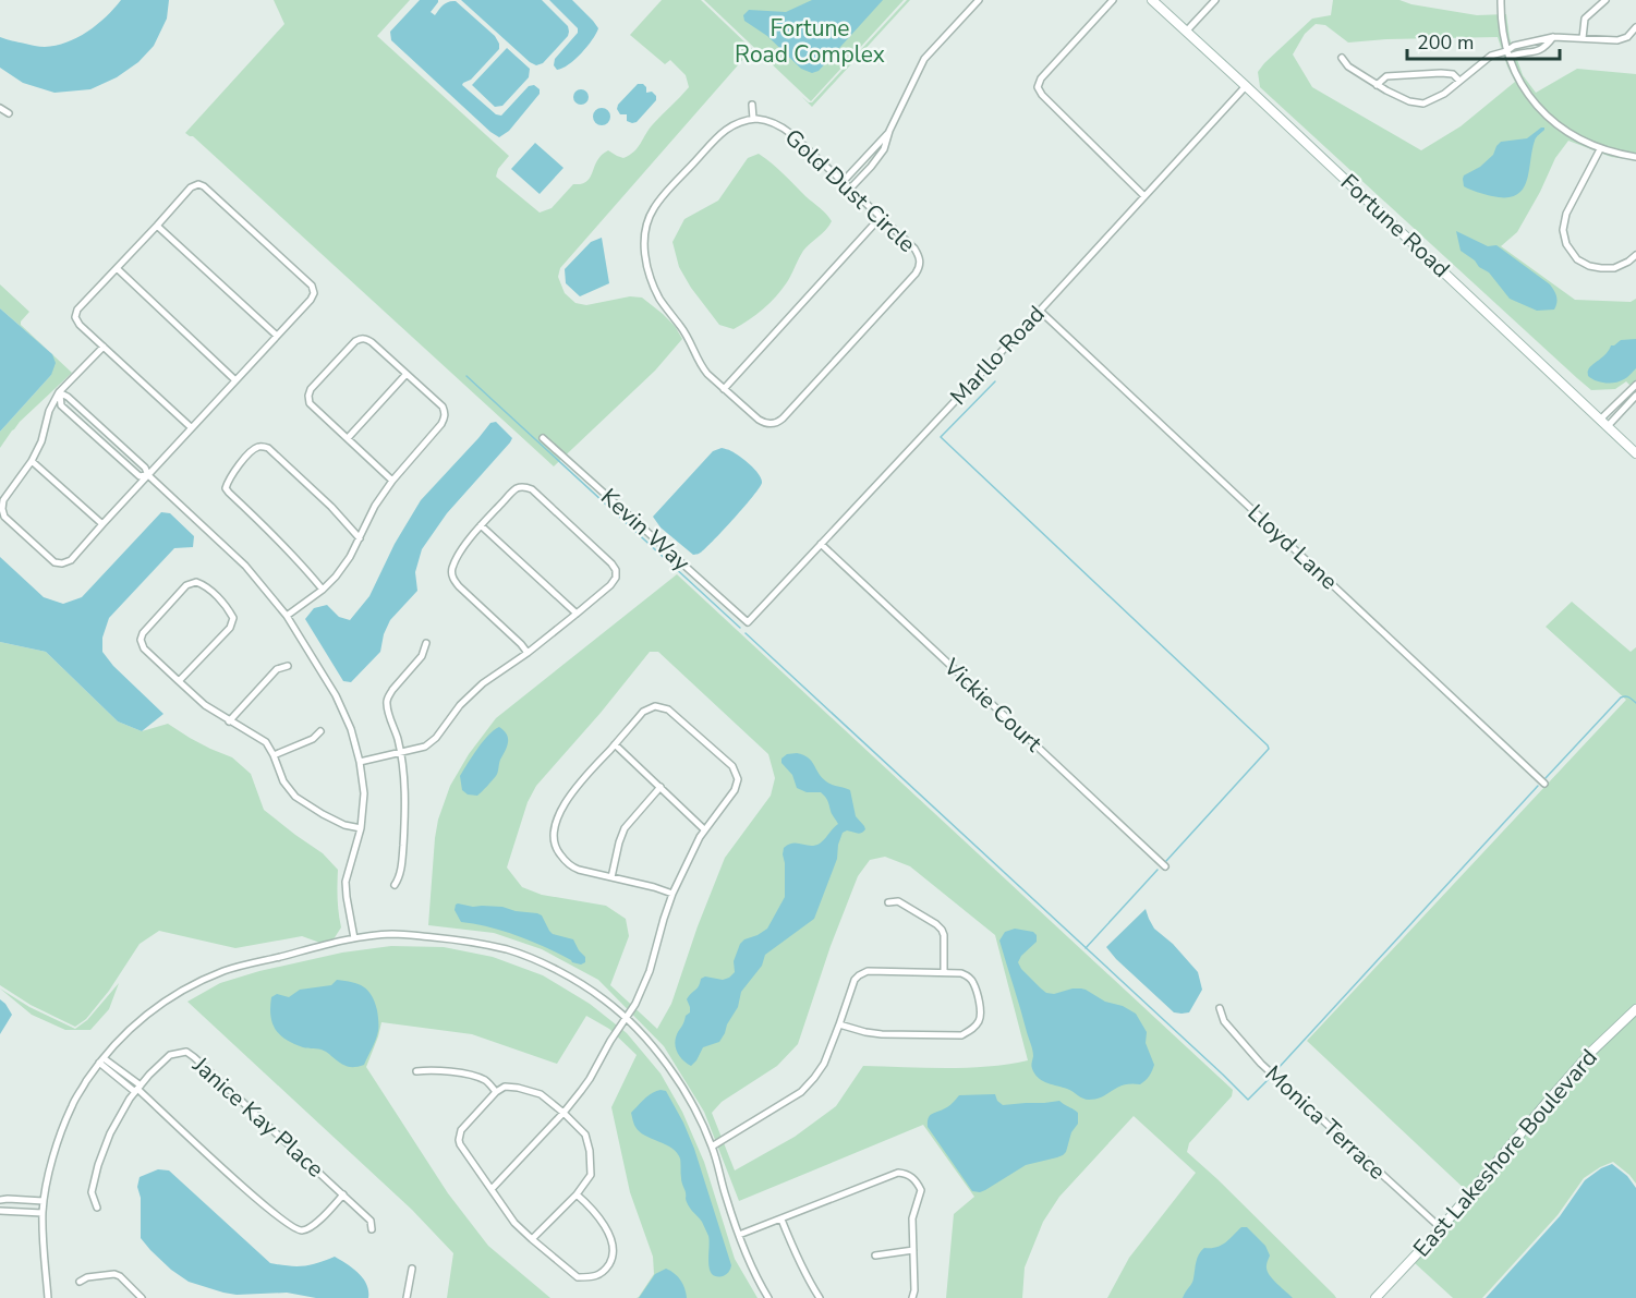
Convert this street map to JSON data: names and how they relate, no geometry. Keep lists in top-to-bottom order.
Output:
{
  "streets": {
    "street": [
      "Gold Dust Circle",
      "Fortune Road",
      "Marllo Road",
      "Kevin Way",
      "Lloyd Lane",
      "Vickie Court",
      "Janice Kay Place",
      "Monica Terrace",
      "East Lakeshore Boulevard"
    ]
  },
  "crossings": [
    ["Fortune Road", "Marllo Road"],
    ["Marllo Road", "Kevin Way"],
    ["Marllo Road", "Lloyd Lane"],
    ["Marllo Road", "Vickie Court"],
    ["Monica Terrace", "East Lakeshore Boulevard"]
  ],
  "parks": ["Fortune Road Complex"],
  "scale_bar": "200 m"
}
